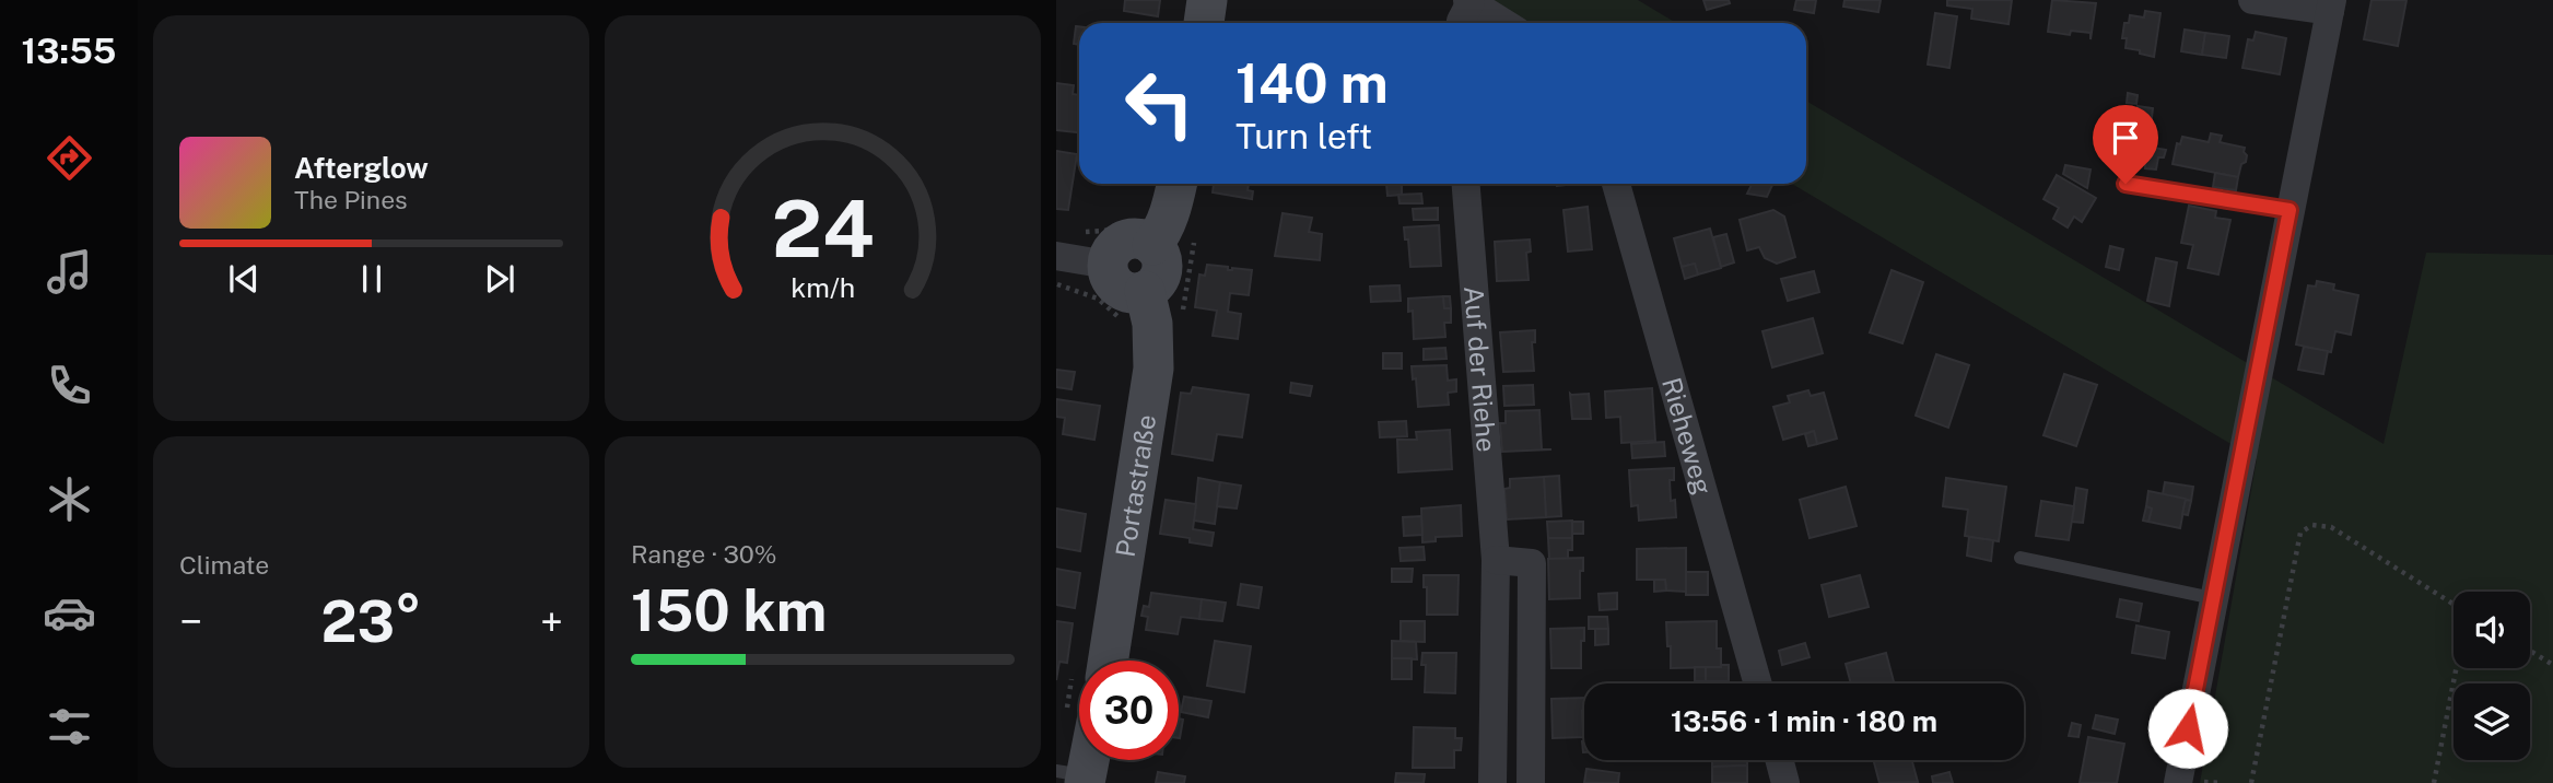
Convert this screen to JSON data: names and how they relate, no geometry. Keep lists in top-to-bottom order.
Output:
{
  "streets": {
    "main road": ["Portastraße"],
    "street": ["Auf der Riehe", "Rieheweg"]
  },
  "page": {
    "tabs": "13:55",
    "turn": ["140 m", "Turn left"],
    "song": ["Afterglow", "The Pines"],
    "tile": [
      "Climate",
      ["Range · 30%", "150 km"]
    ],
    "heat": ["−", "23°", "+"],
    "limit": "30",
    "trip": "13:56 · 1 min · 180 m",
    "gauge": ["24", "km/h"]
  }
}
